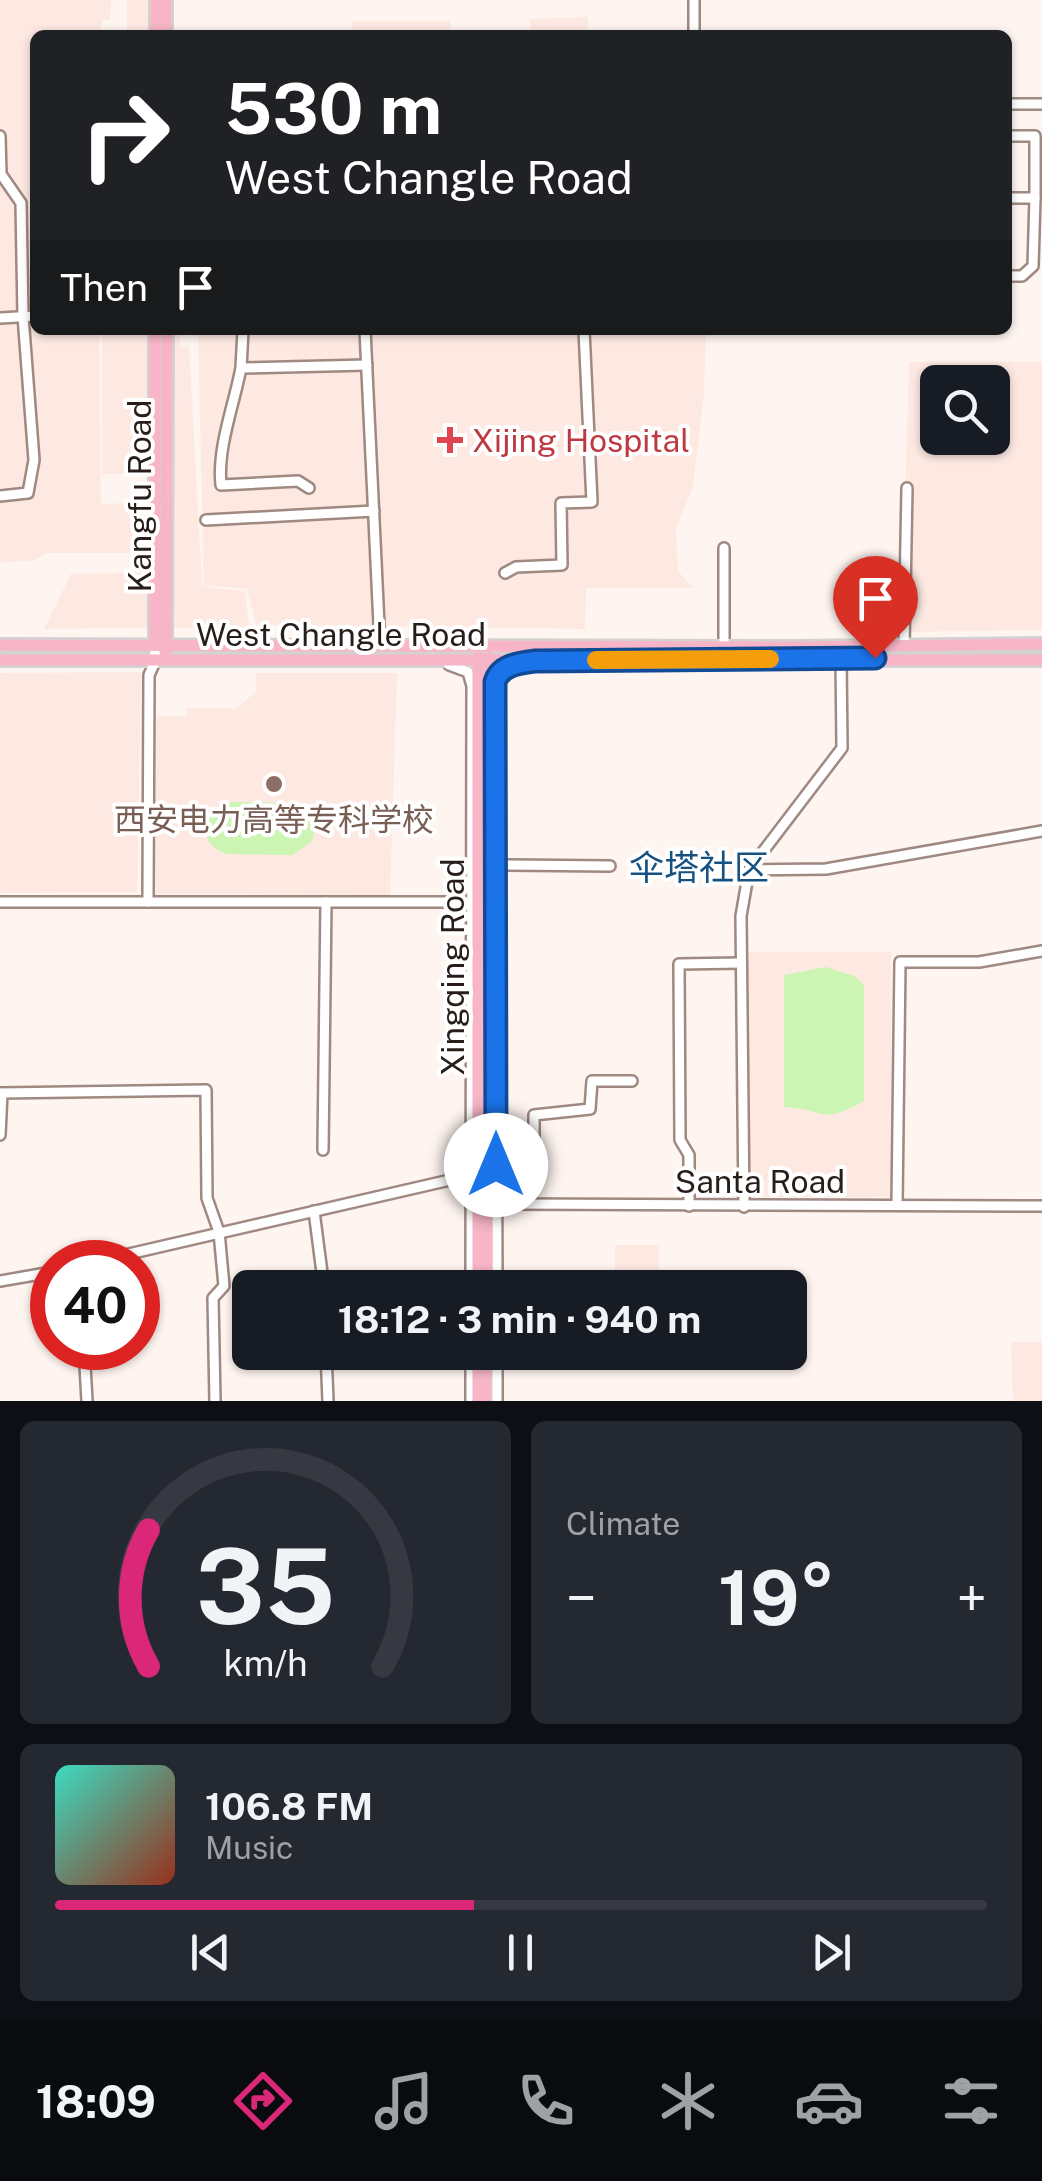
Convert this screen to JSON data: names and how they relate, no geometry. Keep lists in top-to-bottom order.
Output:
{
  "streets": {
    "main road": ["Kangfu Road", "West Changle Road", "Xingqing Road"],
    "street": ["Santa Road"]
  },
  "crossings": [
    ["Kangfu Road", "West Changle Road"],
    ["West Changle Road", "Xingqing Road"],
    ["Xingqing Road", "Santa Road"]
  ],
  "districts": ["伞塔社区"],
  "places": {
    "health": ["Xijing Hospital"],
    "other": ["西安电力高等专科学校"]
  },
  "page": {
    "turn": ["530 m", "West Changle Road"],
    "then": "Then",
    "limit": "40",
    "trip": "18:12 · 3 min · 940 m",
    "tile": "Climate",
    "heat": ["−", "19°", "+"],
    "song": ["106.8 FM", "Music"],
    "tabs": "18:09",
    "gauge": ["35", "km/h"]
  }
}
